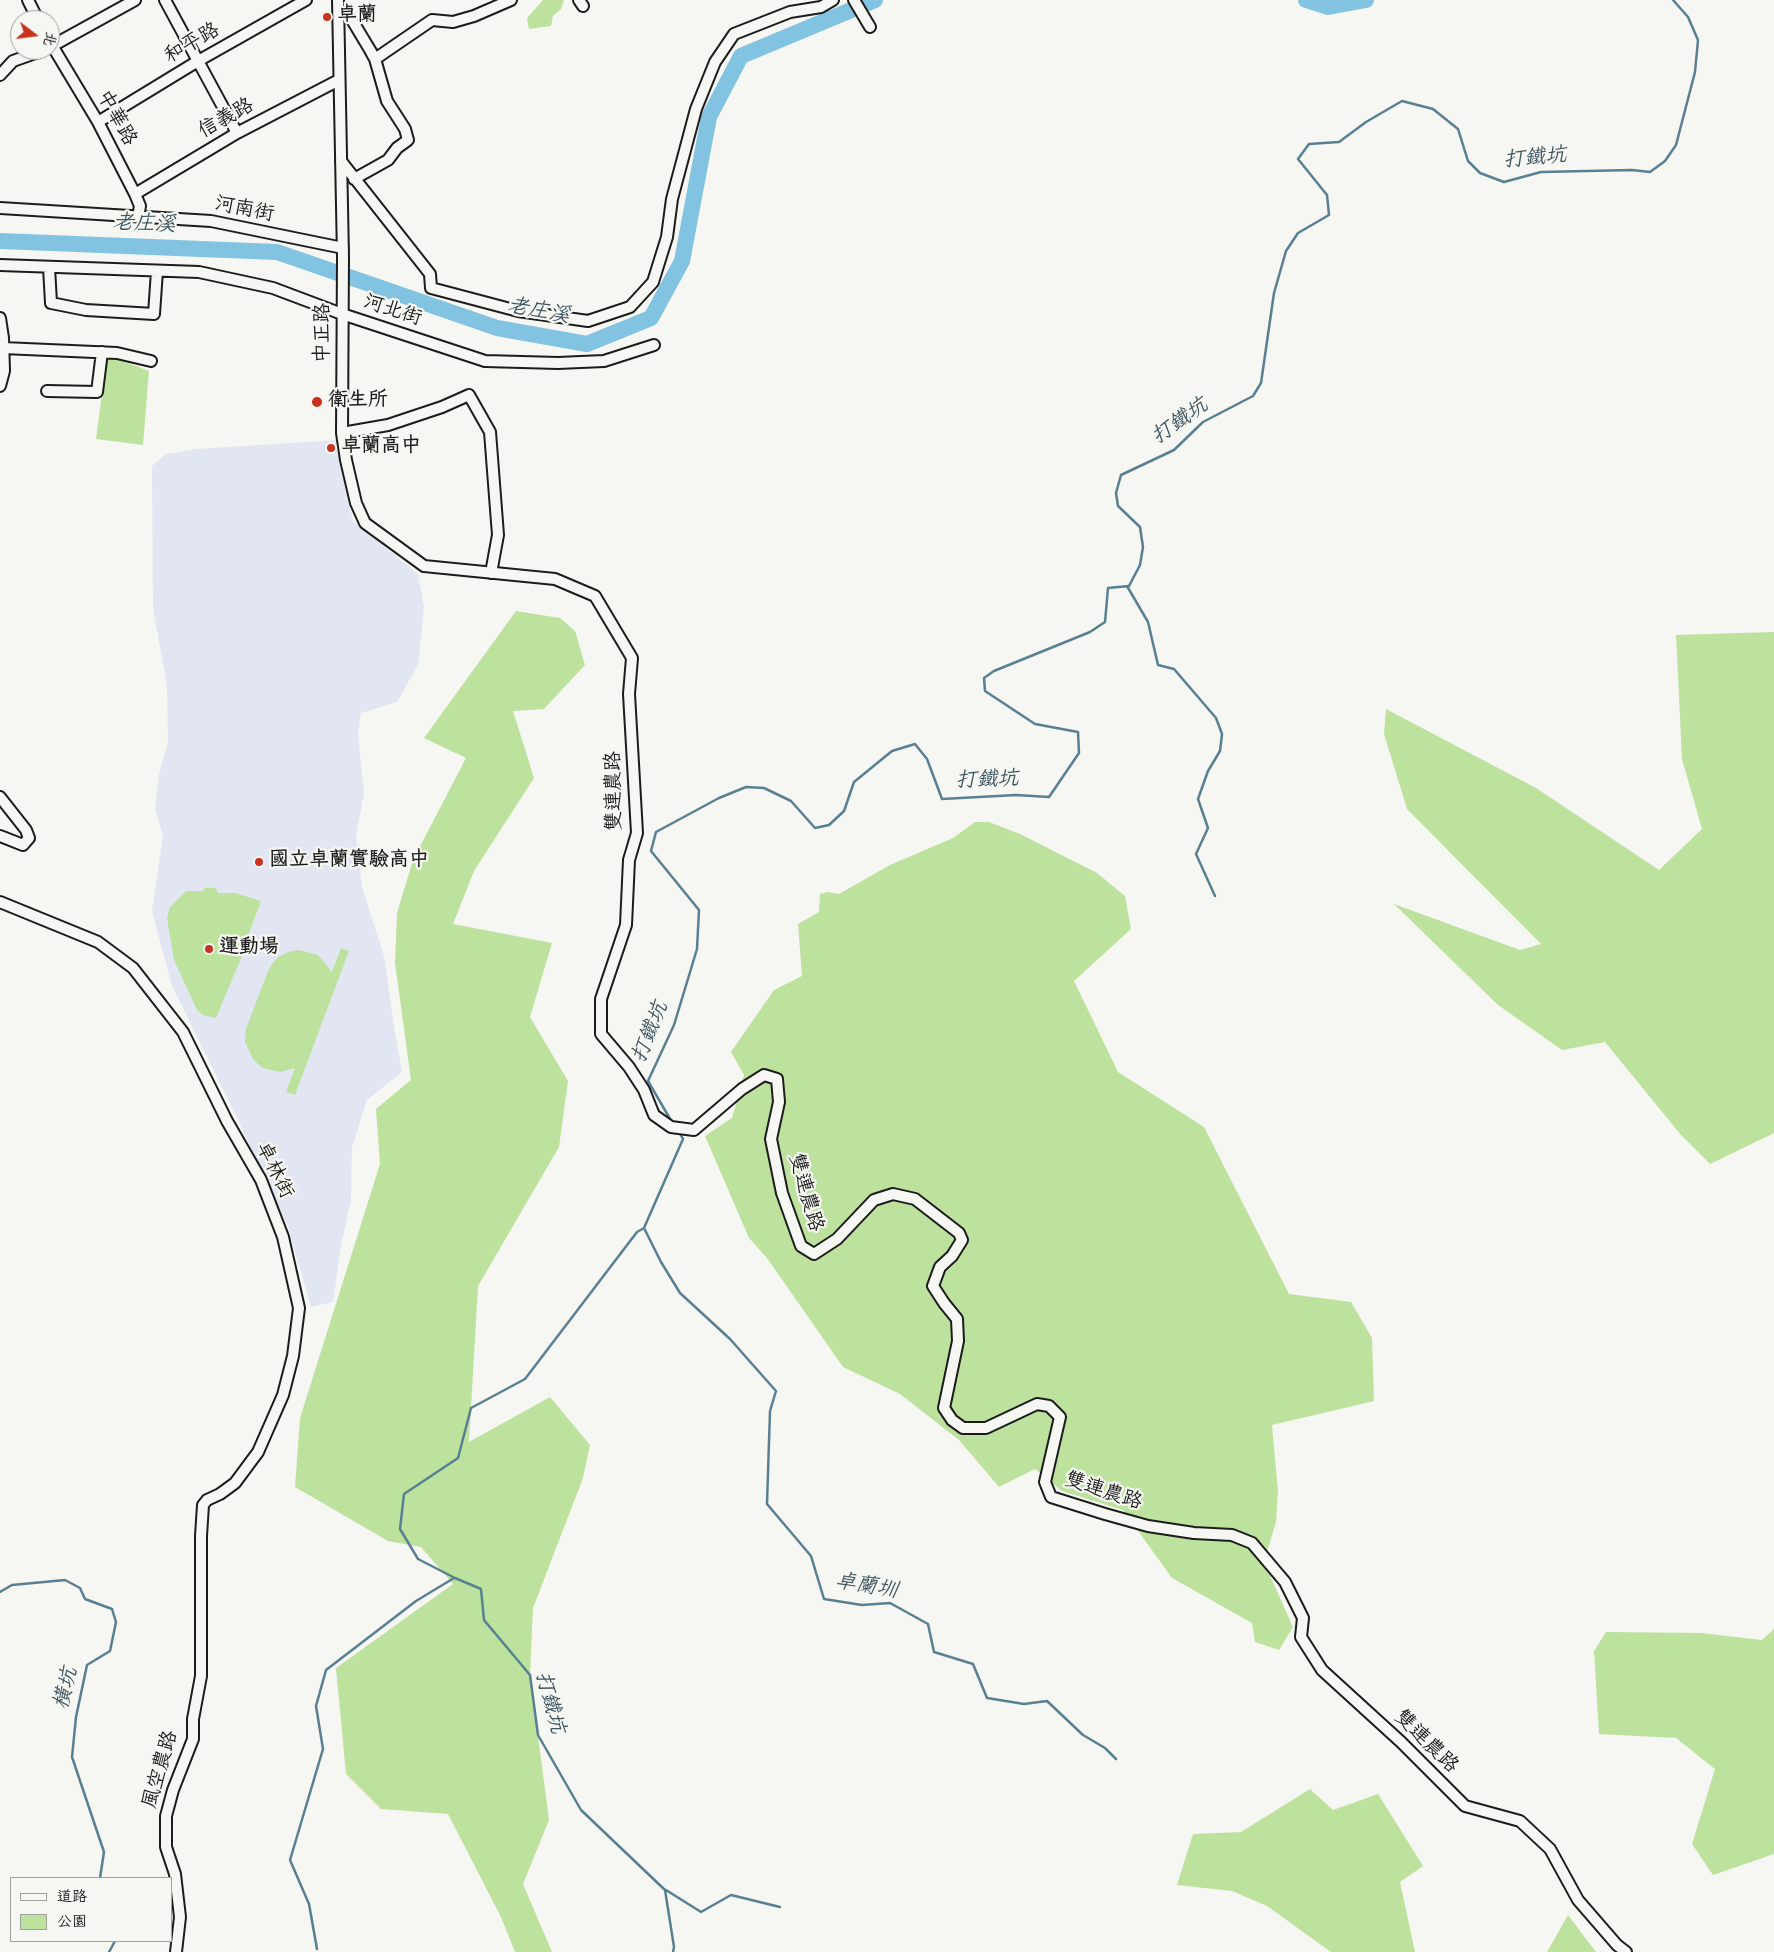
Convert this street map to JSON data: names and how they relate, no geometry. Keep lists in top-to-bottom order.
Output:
{
  "streets": {
    "street": [
      "和平路",
      "中華路",
      "信義路",
      "河南街",
      "河北街",
      "中正路",
      "雙連農路",
      "卓林街",
      "風空農路"
    ]
  },
  "crossings": [
    ["和平路", "中華路"],
    ["中華路", "信義路"],
    ["中華路", "河南街"],
    ["信義路", "中正路"],
    ["河南街", "中正路"],
    ["河北街", "中正路"],
    ["中正路", "雙連農路"],
    ["卓林街", "風空農路"]
  ],
  "water": [
    "打鐵坑",
    "老庄溪",
    "卓蘭圳",
    "橫坑"
  ],
  "places": [
    "卓蘭",
    "衛生所",
    "卓蘭高中",
    "國立卓蘭實驗高中",
    "運動場"
  ],
  "legend": ["道路", "公園"],
  "north": "right"
}
